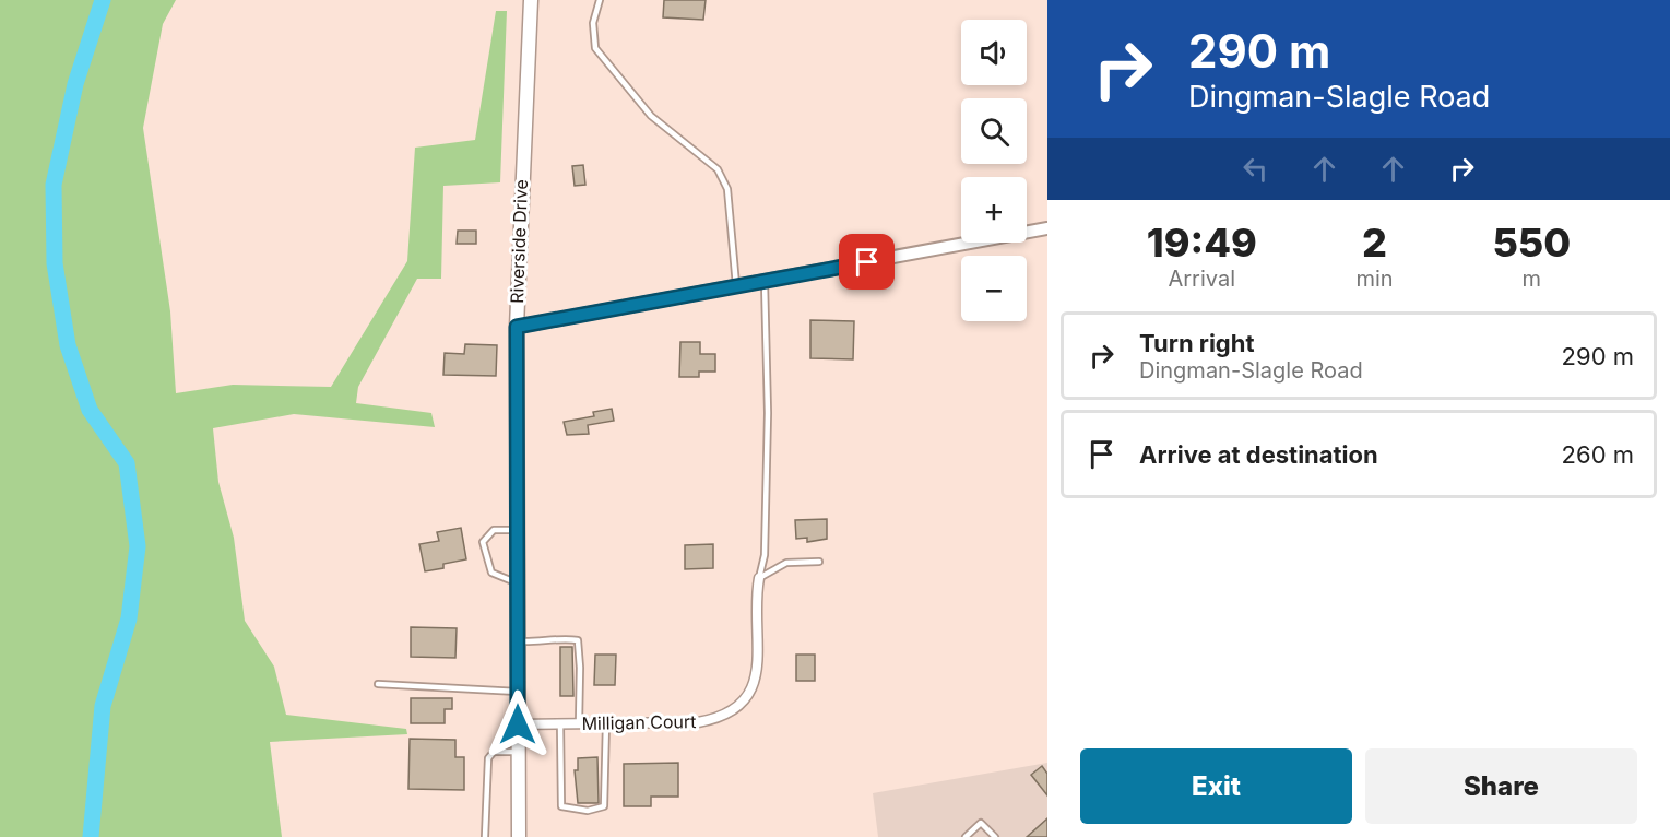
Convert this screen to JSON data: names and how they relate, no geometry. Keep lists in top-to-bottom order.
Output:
{
  "streets": {
    "main road": ["Riverside Drive"],
    "street": ["Milligan Court"]
  },
  "crossings": [
    ["Riverside Drive", "Milligan Court"]
  ],
  "page": {
    "turn": ["290 m", "Dingman-Slagle Road"],
    "map_buttons": ["+", "−"],
    "eta": [
      "19:49",
      "Arrival",
      "2",
      "min",
      "550",
      "m"
    ],
    "list": [
      {
        "name": "Turn right",
        "note": "Dingman-Slagle Road",
        "value": "290 m"
      },
      {
        "name": "Arrive at destination",
        "value": "260 m"
      }
    ],
    "buttons": ["Exit", "Share"]
  }
}
